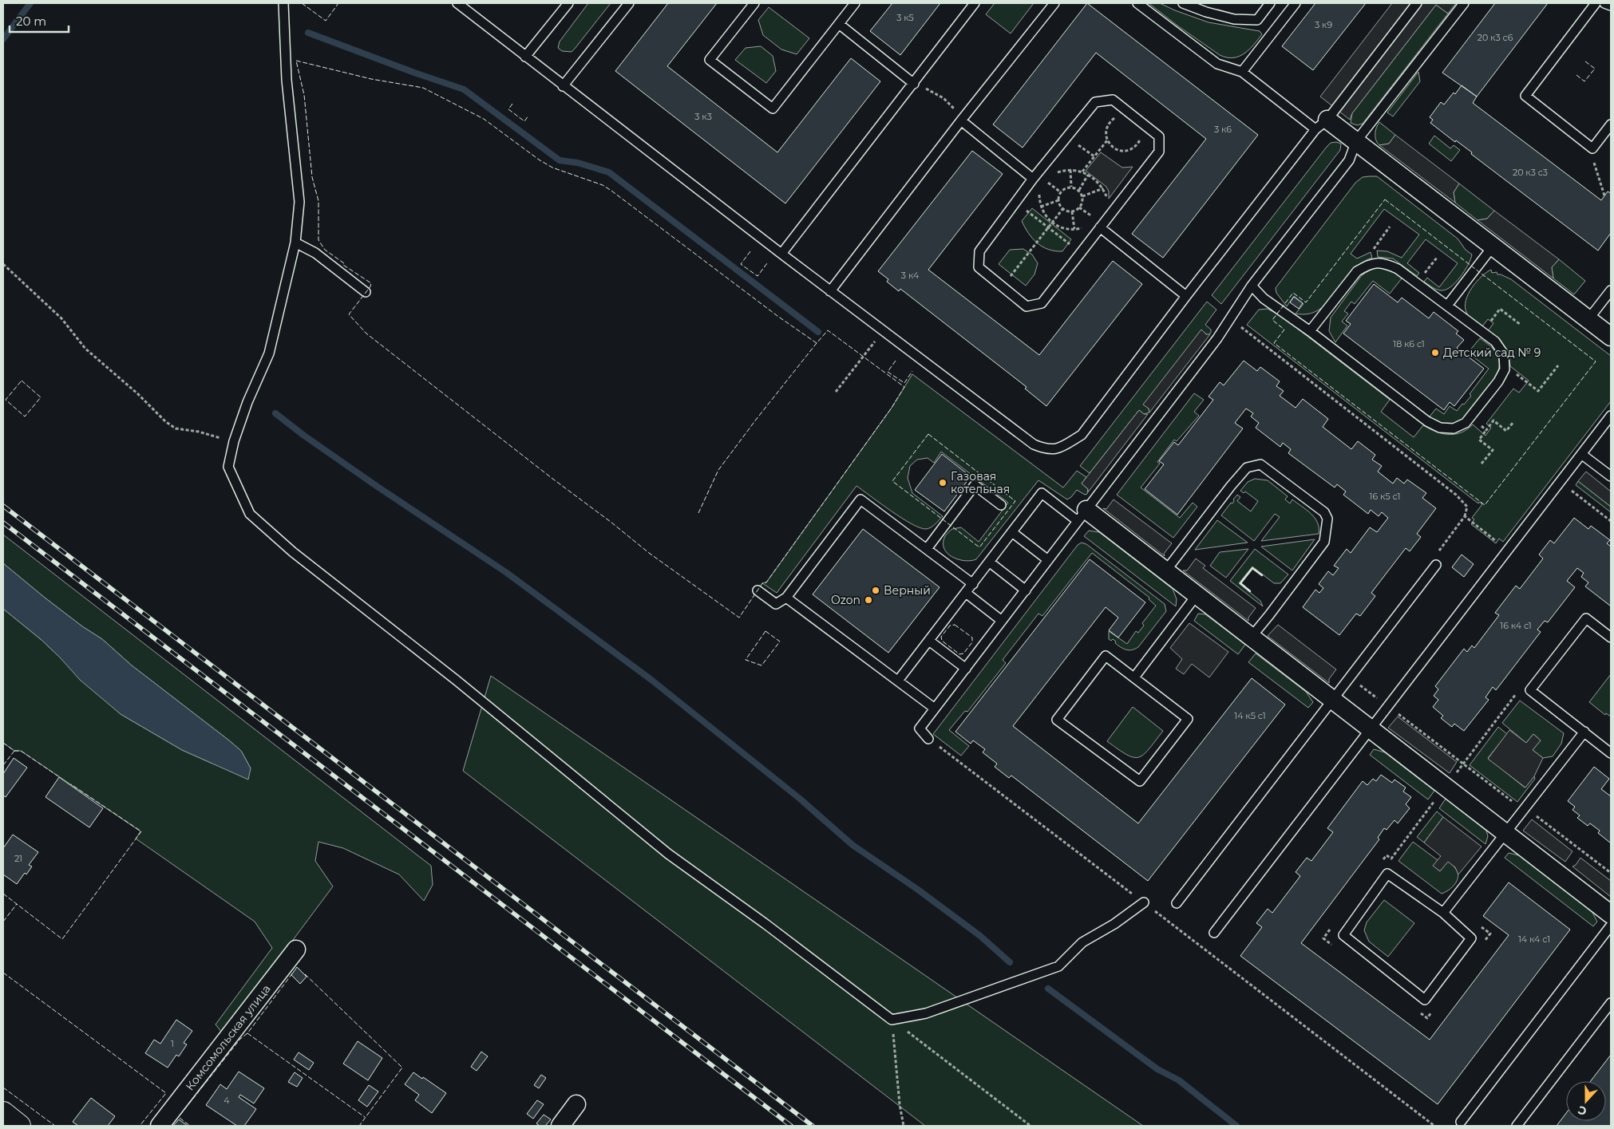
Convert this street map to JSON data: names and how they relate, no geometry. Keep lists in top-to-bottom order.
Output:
{
  "streets": {
    "street": ["Комсомольская улица"]
  },
  "places": [
    "Детский сад № 9",
    "Газовая котельная",
    "Верный",
    "Ozon"
  ],
  "house_numbers": [
    "3 к5",
    "3 к9",
    "20 к3 с6",
    "3 к3",
    "3 к6",
    "20 к3 с3",
    "3 к4",
    "18 к6 с1",
    "16 к5 с1",
    "16 к4 с1",
    "14 к5 с1",
    "21",
    "14 к4 с1",
    "1",
    "4"
  ],
  "scale_bar": "20 m",
  "north": "bottom"
}
